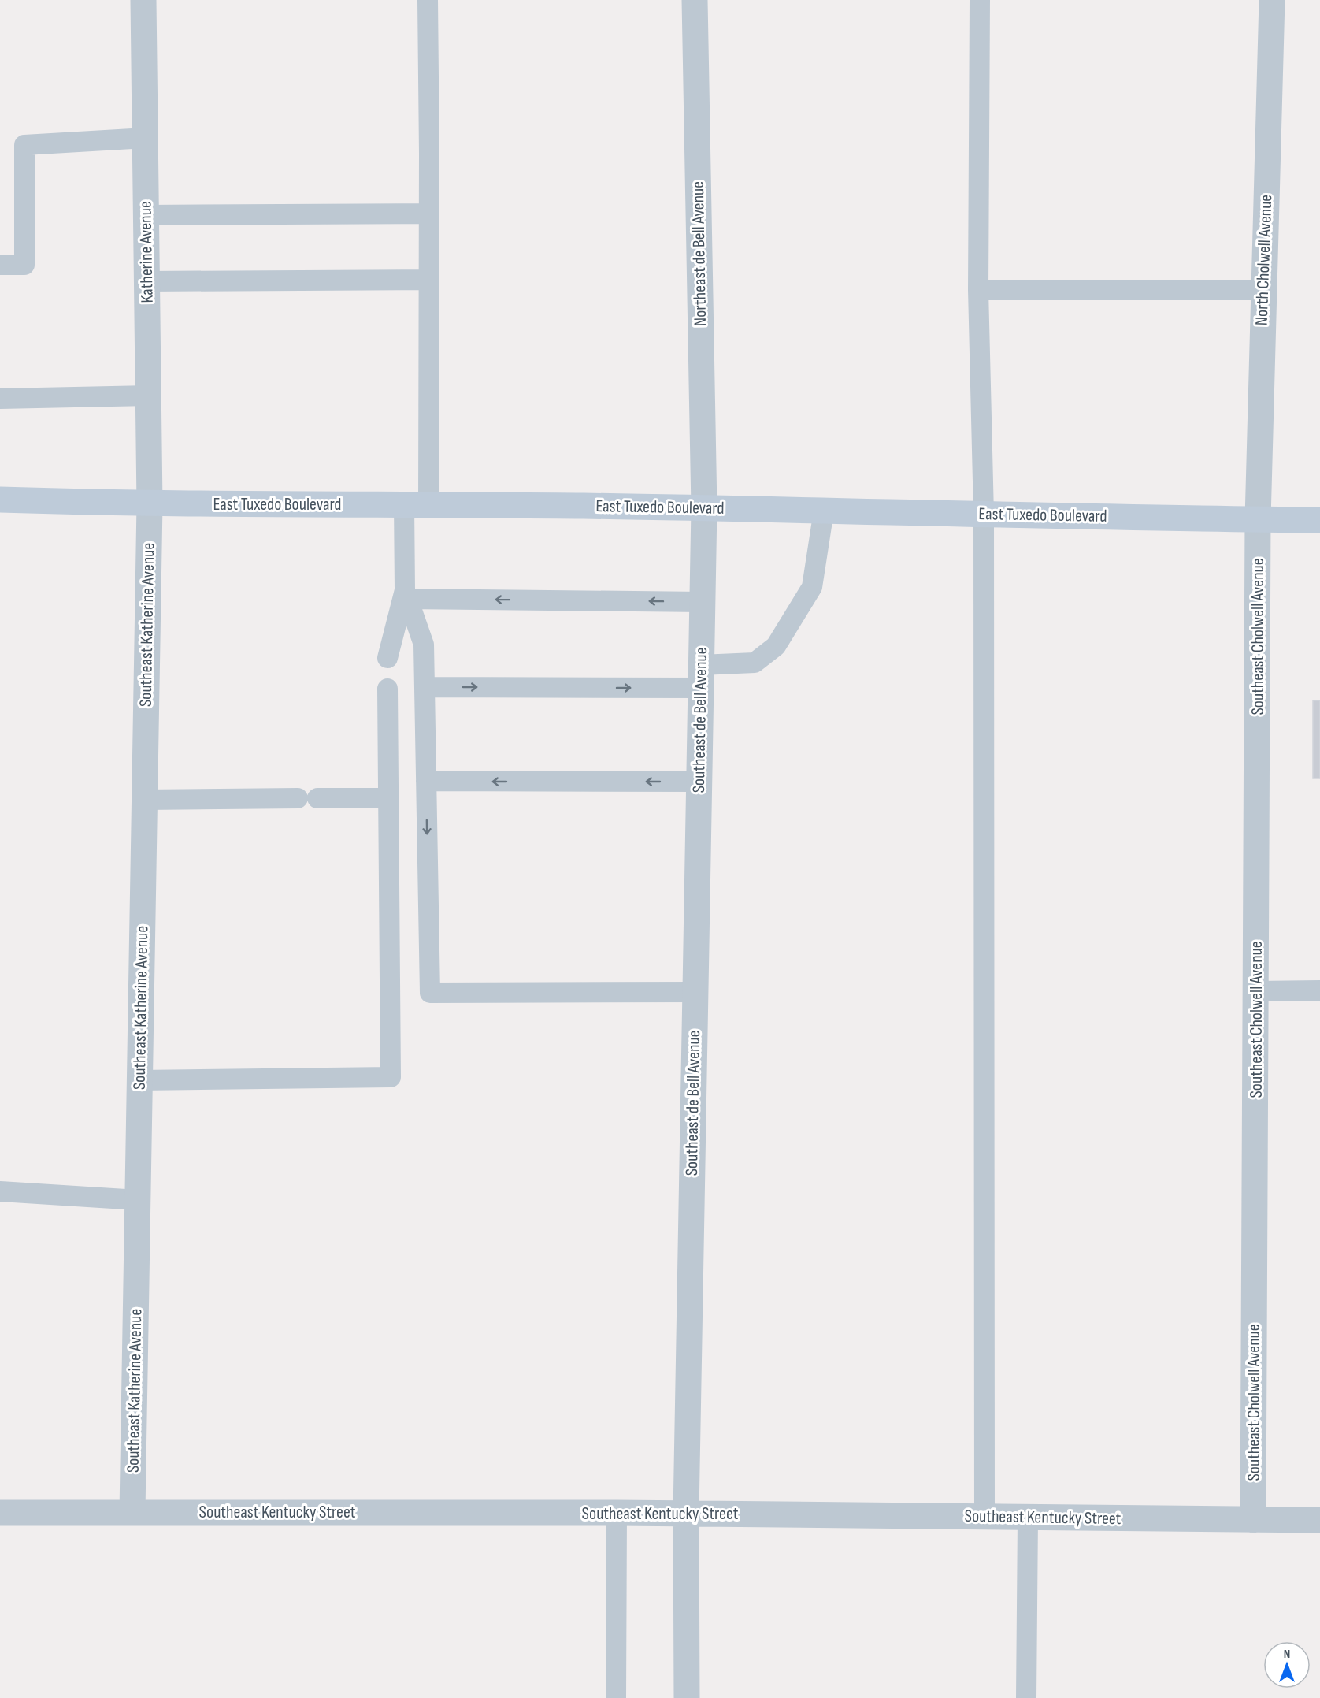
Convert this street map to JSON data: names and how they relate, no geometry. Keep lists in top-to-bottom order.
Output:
{
  "streets": {
    "main road": ["East Tuxedo Boulevard"],
    "street": [
      "Katherine Avenue",
      "Northeast de Bell Avenue",
      "North Cholwell Avenue",
      "Southeast Katherine Avenue",
      "Southeast Cholwell Avenue",
      "Southeast de Bell Avenue",
      "Southeast Kentucky Street"
    ]
  },
  "crossings": [
    ["Katherine Avenue", "East Tuxedo Boulevard"],
    ["Katherine Avenue", "Southeast Katherine Avenue"],
    ["Northeast de Bell Avenue", "East Tuxedo Boulevard"],
    ["Northeast de Bell Avenue", "Southeast de Bell Avenue"],
    ["North Cholwell Avenue", "East Tuxedo Boulevard"],
    ["North Cholwell Avenue", "Southeast Cholwell Avenue"],
    ["East Tuxedo Boulevard", "Southeast Katherine Avenue"],
    ["East Tuxedo Boulevard", "Southeast Cholwell Avenue"],
    ["East Tuxedo Boulevard", "Southeast de Bell Avenue"],
    ["Southeast Katherine Avenue", "Southeast Kentucky Street"],
    ["Southeast Cholwell Avenue", "Southeast Kentucky Street"],
    ["Southeast de Bell Avenue", "Southeast Kentucky Street"]
  ],
  "north": "top"
}
